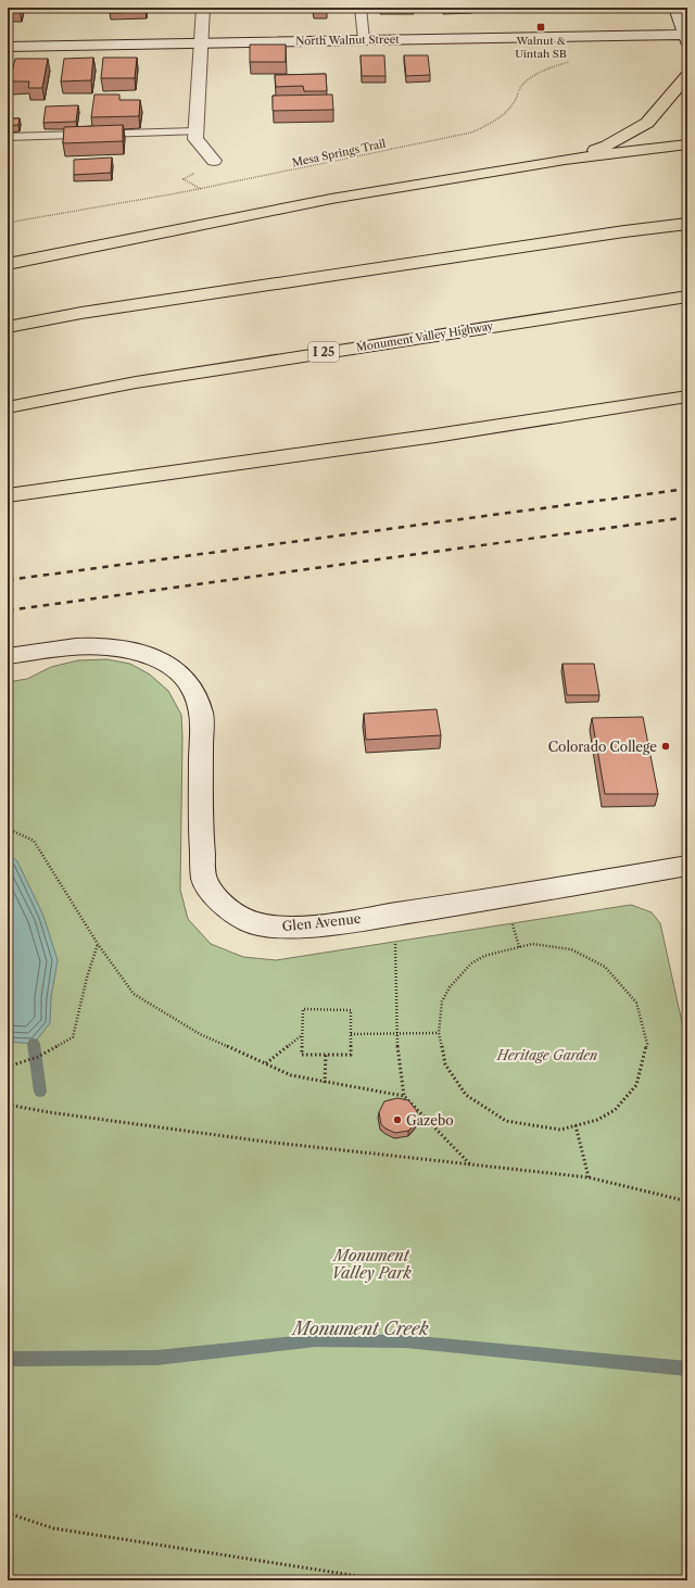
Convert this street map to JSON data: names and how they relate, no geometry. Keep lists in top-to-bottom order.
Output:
{
  "streets": {
    "highway": ["Monument Valley Highway", "I 25"],
    "street": ["North Walnut Street", "Glen Avenue"],
    "path": ["Mesa Springs Trail"]
  },
  "water": ["Monument Creek"],
  "parks": ["Heritage Garden", "Monument Valley Park"],
  "places": {
    "transit": ["Walnut & Uintah SB"],
    "other": ["Colorado College", "Gazebo"]
  }
}
